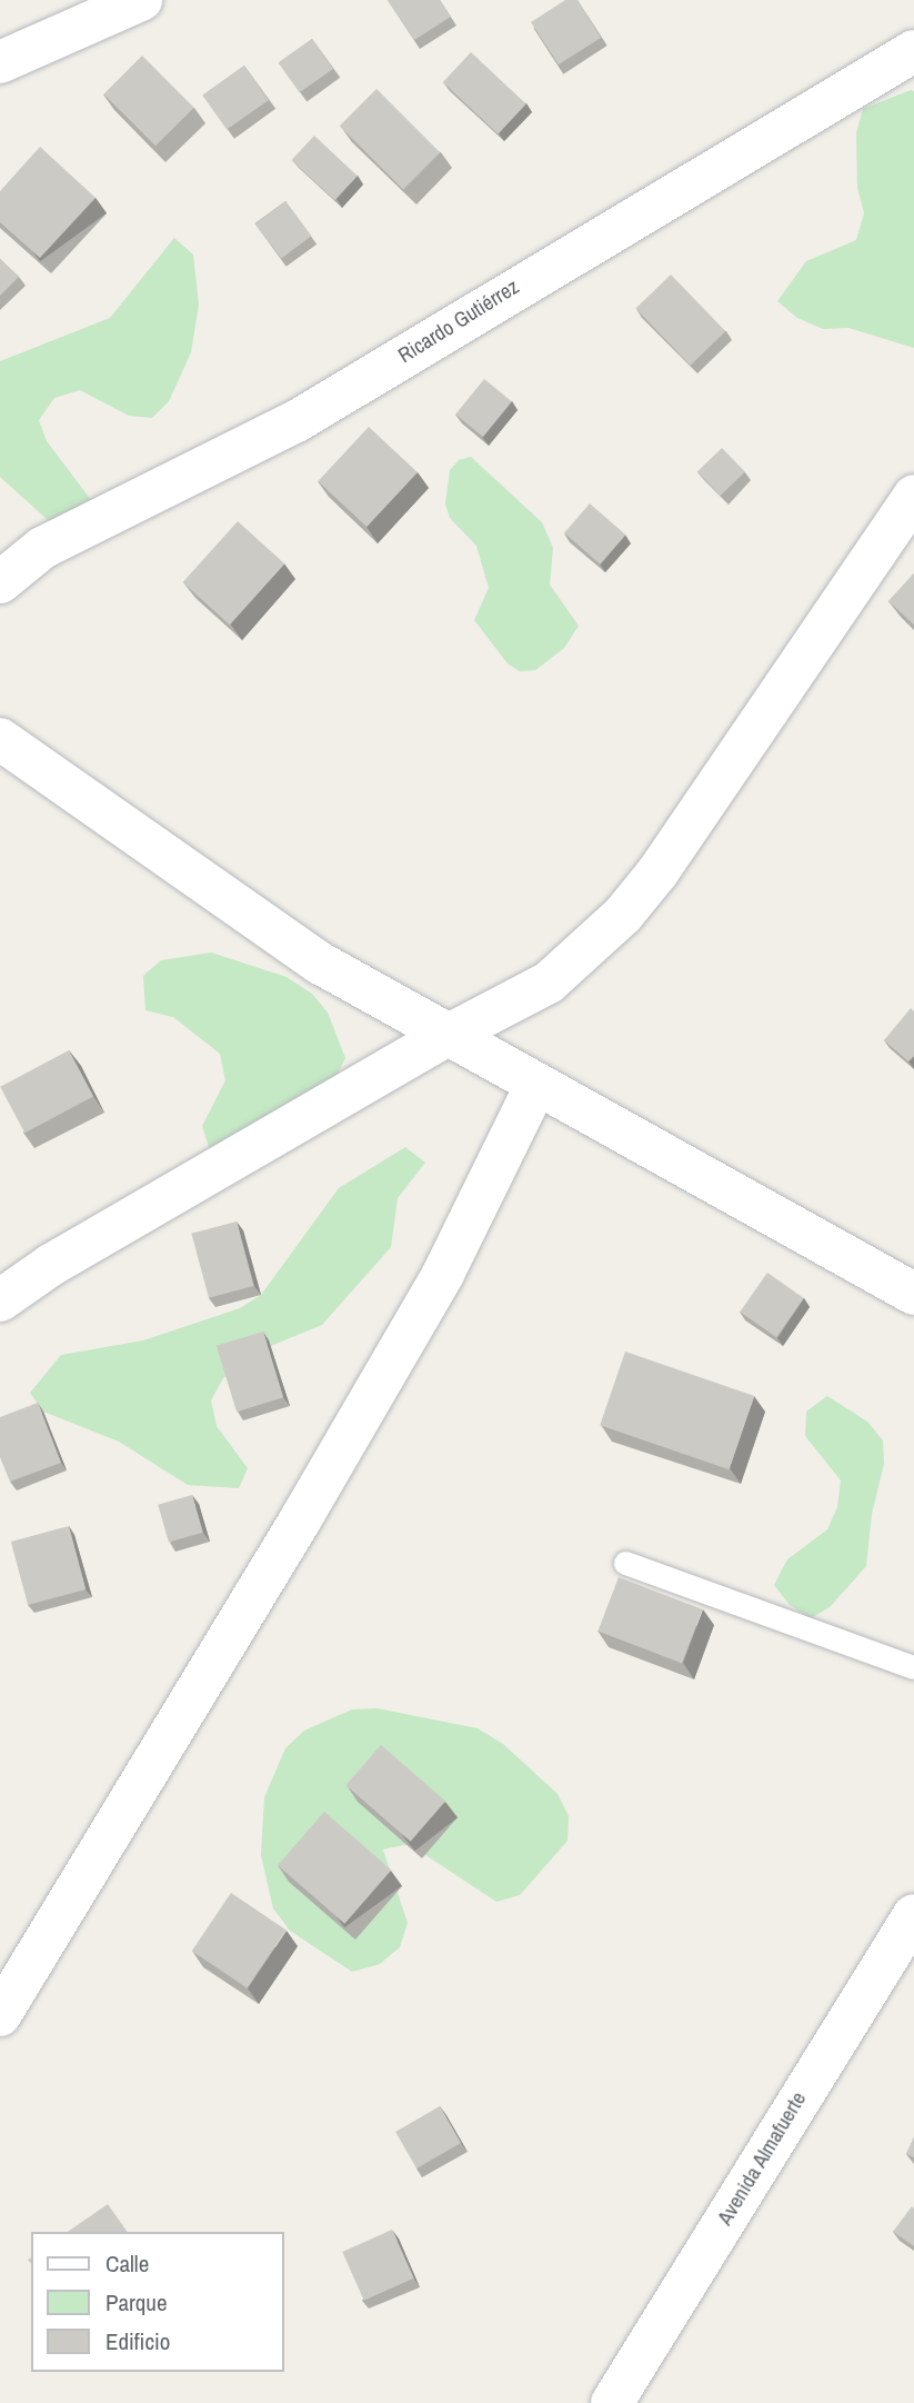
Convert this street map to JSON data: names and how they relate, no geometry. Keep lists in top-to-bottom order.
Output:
{
  "streets": {
    "street": ["Ricardo Gutiérrez", "Avenida Almafuerte"]
  },
  "legend": ["Calle", "Parque", "Edificio"]
}
